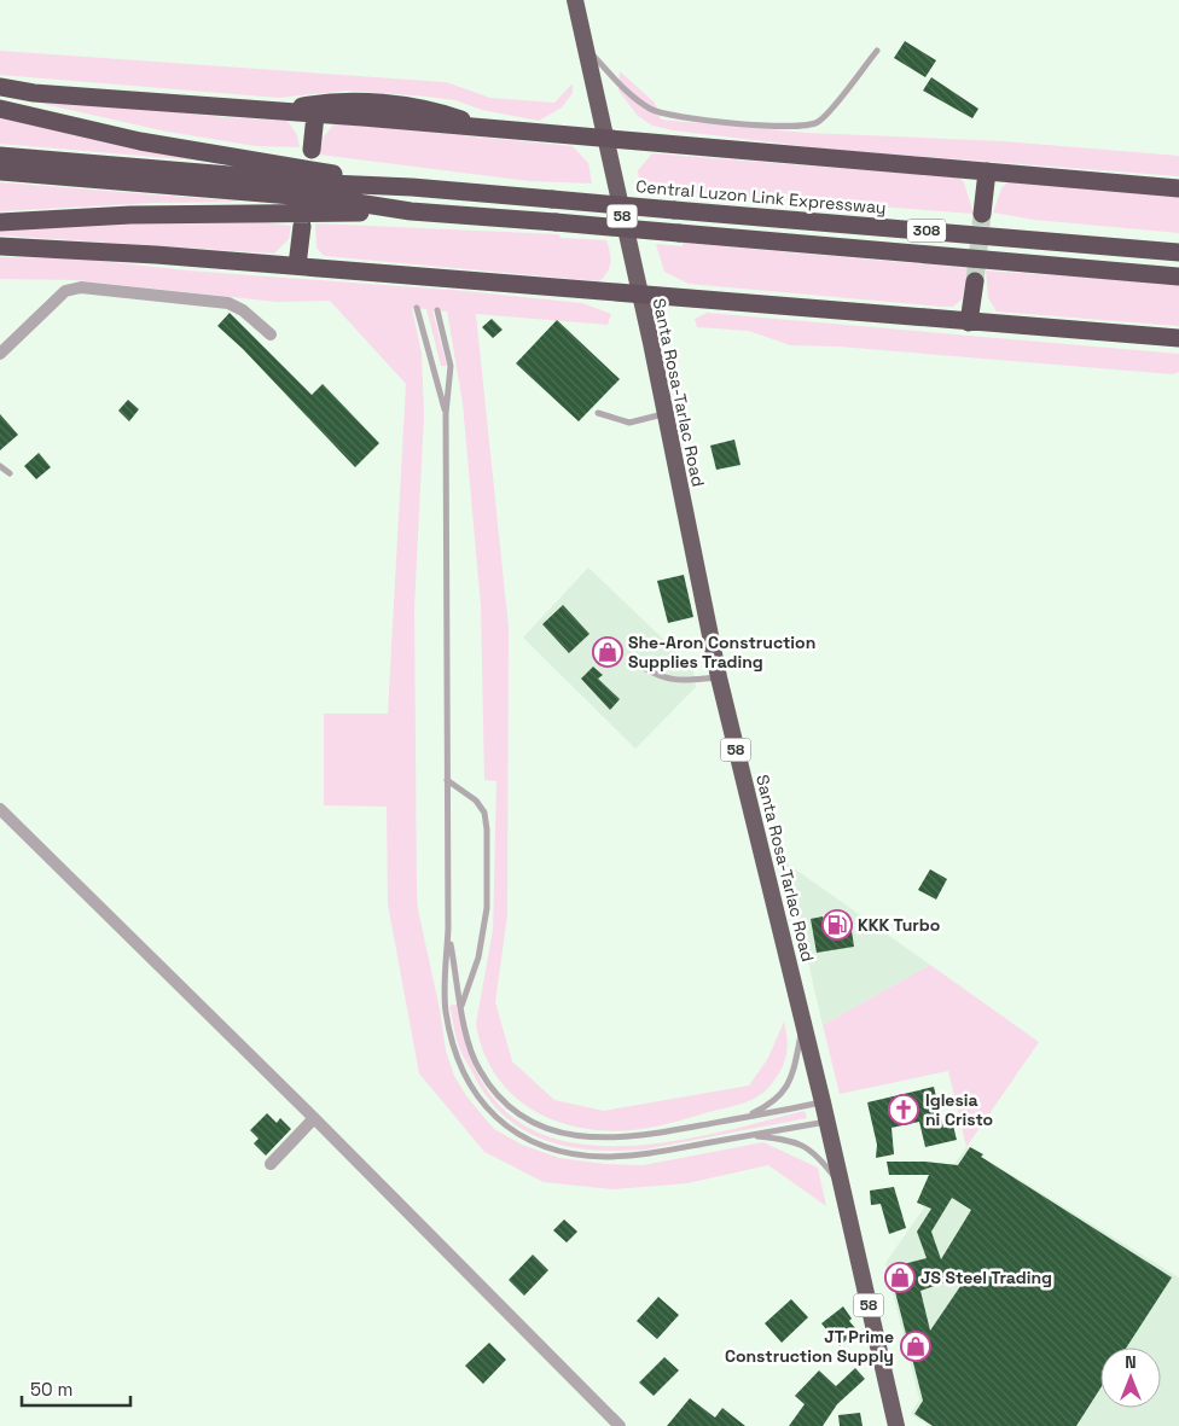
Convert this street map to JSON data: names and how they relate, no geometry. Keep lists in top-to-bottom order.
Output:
{
  "streets": {
    "highway": [
      "Central Luzon Link Expressway",
      "58",
      "308",
      "Santa Rosa-Tarlac Road"
    ]
  },
  "places": {
    "shop": ["She-Aron Construction Supplies Trading", "JS Steel Trading", "JT Prime Construction Supply"],
    "fuel station": ["KKK Turbo"],
    "church": ["Iglesia ni Cristo"]
  },
  "scale_bar": "50 m",
  "north": "top"
}
